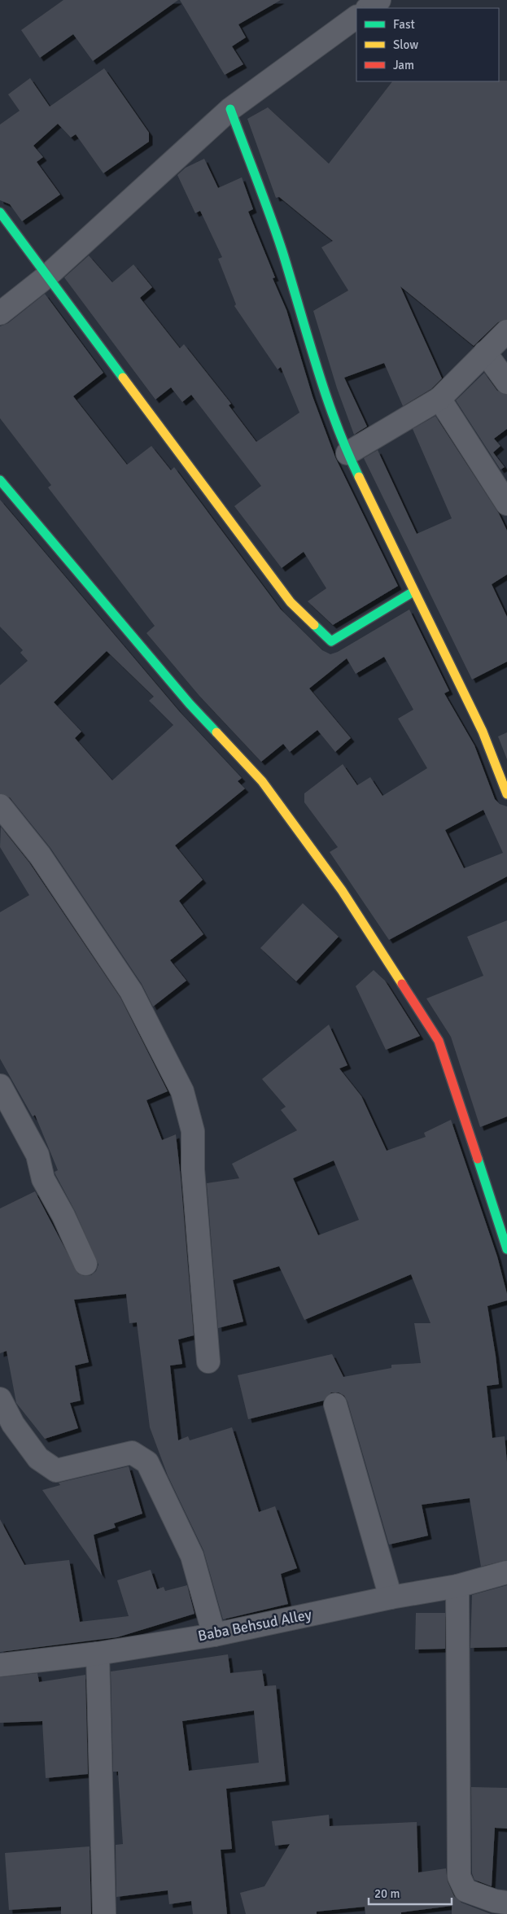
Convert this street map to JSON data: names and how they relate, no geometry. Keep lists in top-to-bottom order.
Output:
{
  "streets": {
    "street": ["Baba Behsud Alley"]
  },
  "legend": ["Fast", "Slow", "Jam"],
  "scale_bar": "20 m"
}
